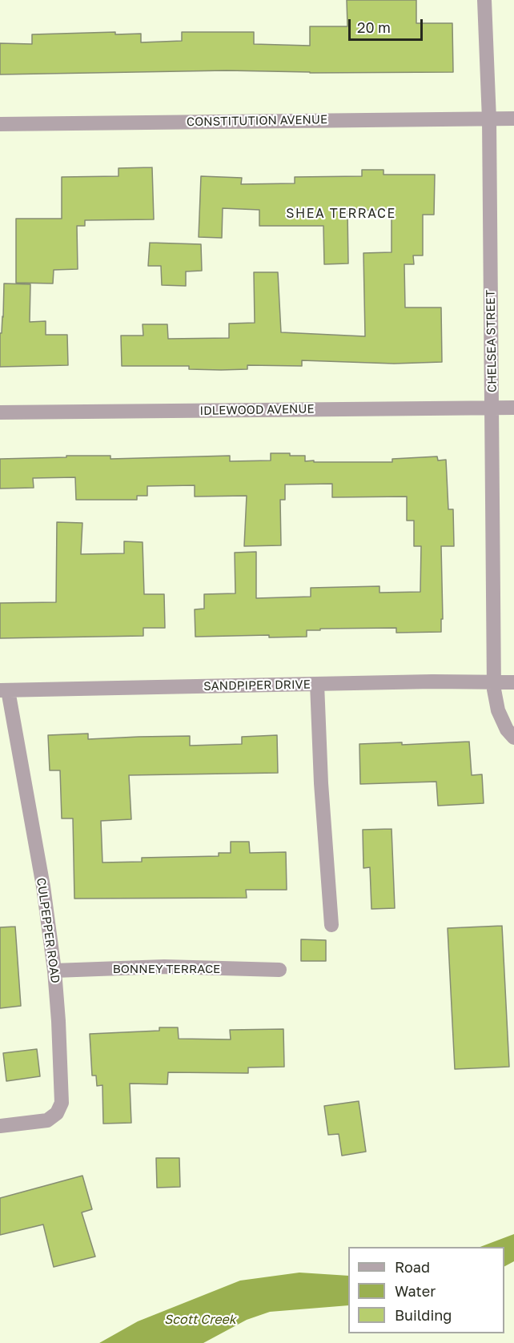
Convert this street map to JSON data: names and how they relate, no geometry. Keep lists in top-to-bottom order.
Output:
{
  "streets": {
    "street": [
      "CONSTITUTION AVENUE",
      "CHELSEA STREET",
      "IDLEWOOD AVENUE",
      "SANDPIPER DRIVE",
      "CULPEPPER ROAD",
      "BONNEY TERRACE"
    ]
  },
  "crossings": [
    ["CONSTITUTION AVENUE", "CHELSEA STREET"],
    ["CHELSEA STREET", "IDLEWOOD AVENUE"],
    ["CHELSEA STREET", "SANDPIPER DRIVE"],
    ["SANDPIPER DRIVE", "CULPEPPER ROAD"],
    ["CULPEPPER ROAD", "BONNEY TERRACE"]
  ],
  "districts": ["SHEA TERRACE"],
  "water": ["Scott Creek"],
  "legend": ["Road", "Water", "Building"],
  "scale_bar": "20 m"
}
